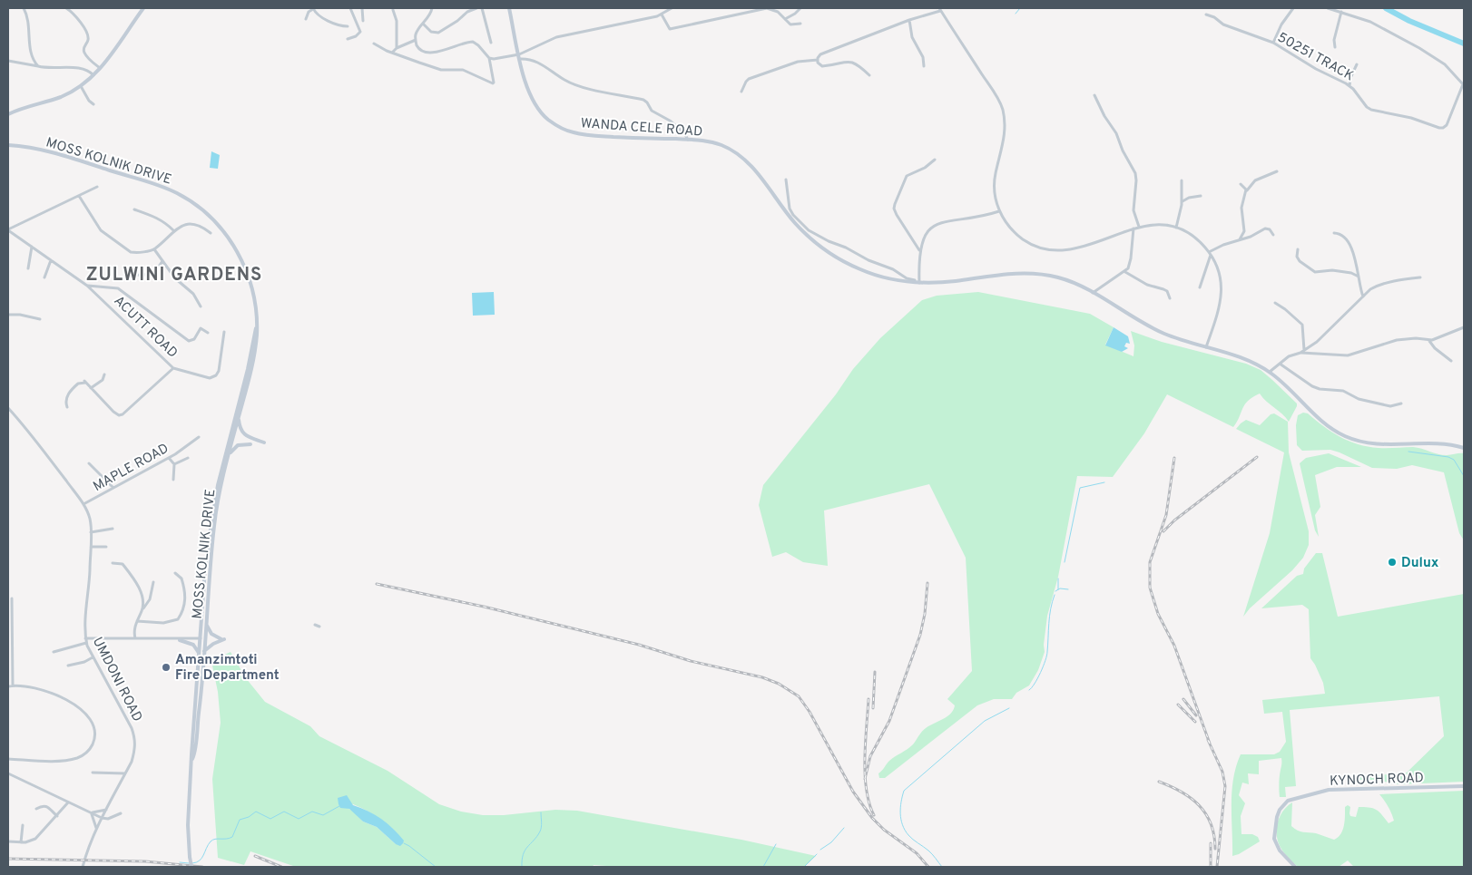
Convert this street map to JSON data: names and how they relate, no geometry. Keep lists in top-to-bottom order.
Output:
{
  "streets": {
    "street": [
      "50251 TRACK",
      "WANDA CELE ROAD",
      "MOSS KOLNIK DRIVE",
      "ACUTT ROAD",
      "MAPLE ROAD",
      "UMDONI ROAD",
      "KYNOCH ROAD"
    ]
  },
  "crossings": [
    ["MAPLE ROAD", "UMDONI ROAD"]
  ],
  "districts": ["ZULWINI GARDENS"],
  "places": ["Dulux", "Amanzimtoti Fire Department"]
}
